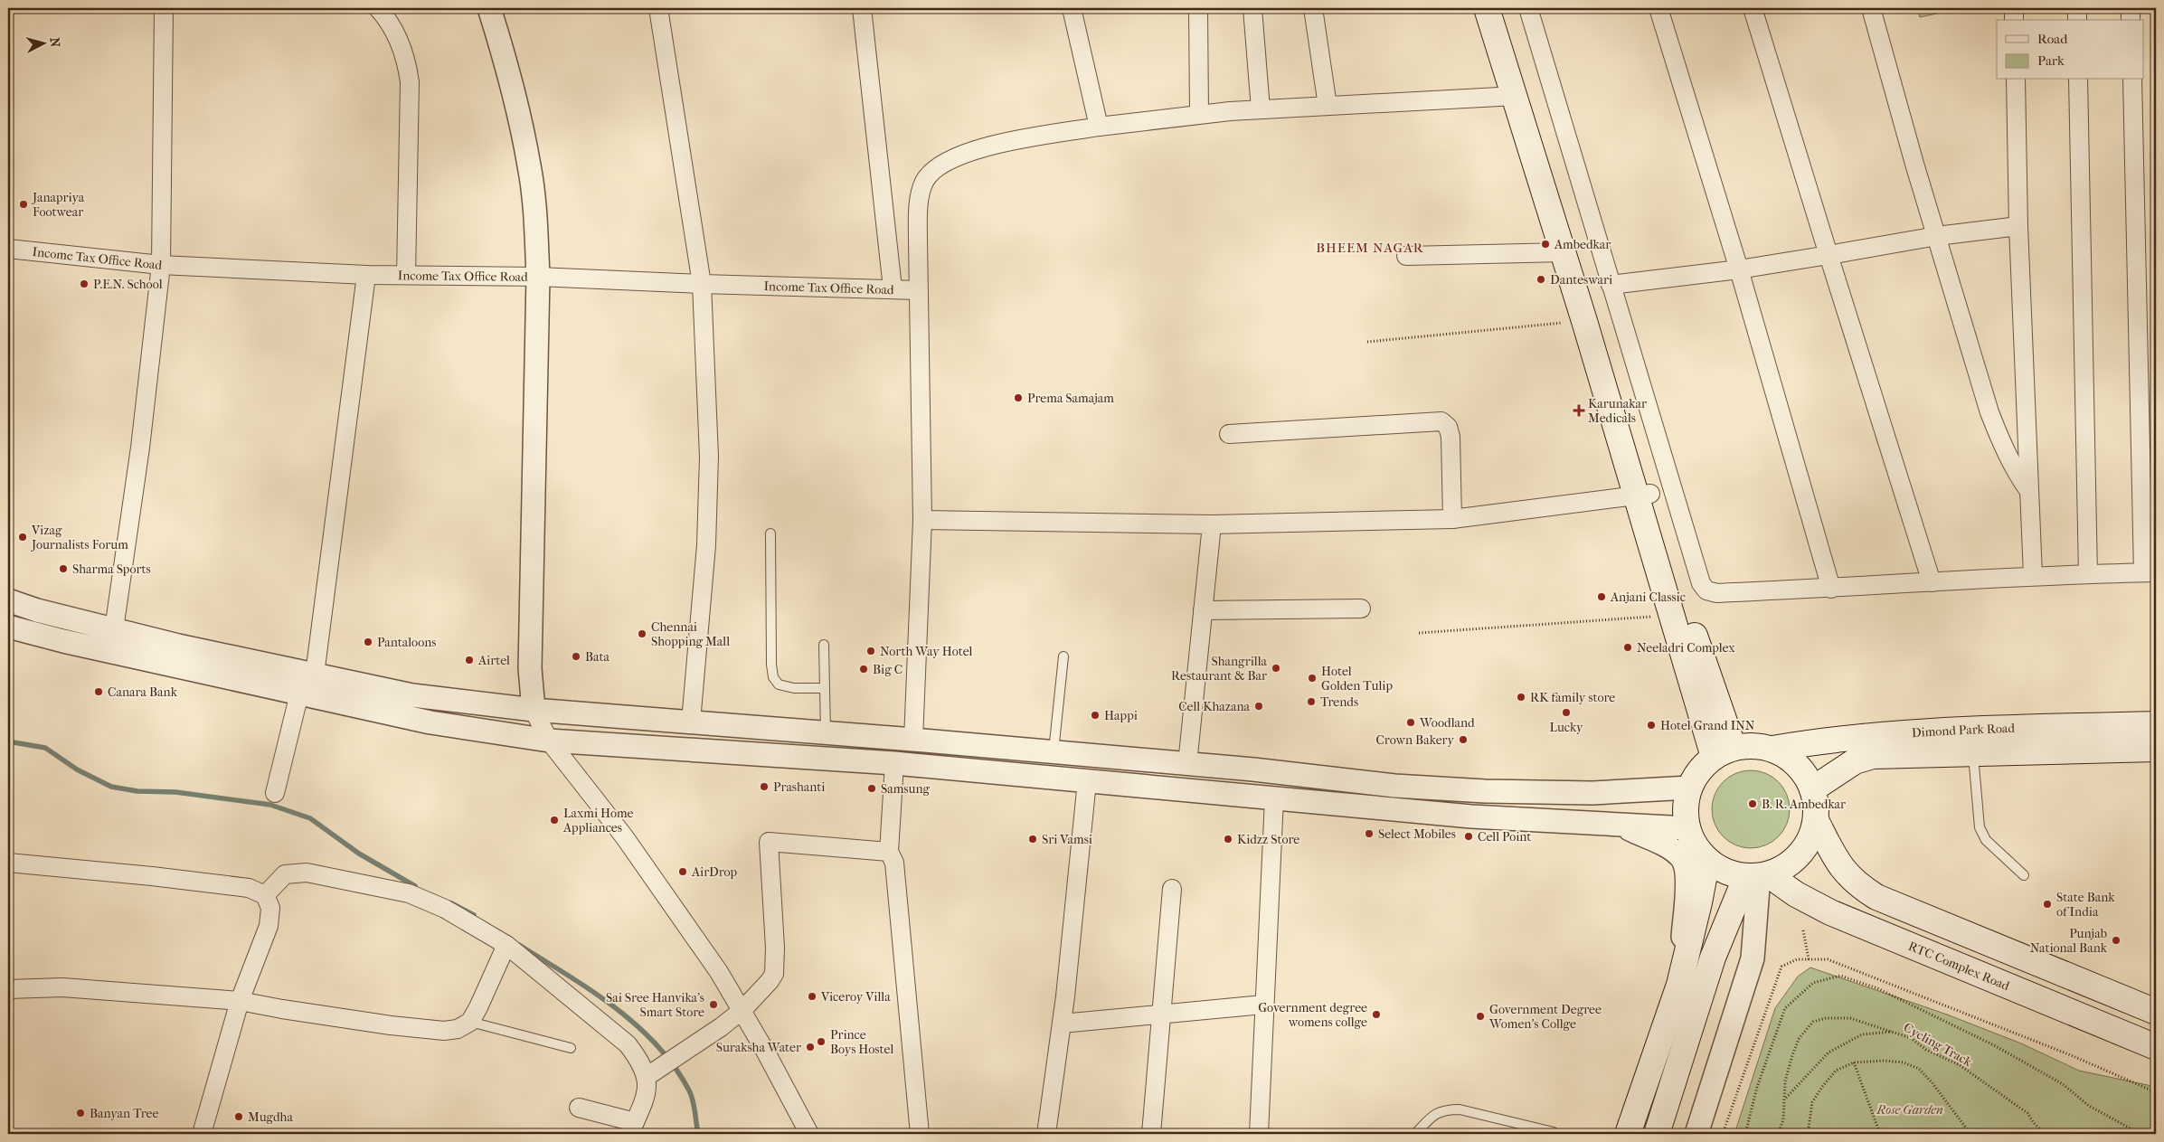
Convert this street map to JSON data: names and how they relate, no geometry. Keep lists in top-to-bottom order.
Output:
{
  "streets": {
    "main road": ["Dimond Park Road", "RTC Complex Road"],
    "street": ["Income Tax Office Road"],
    "path": ["Cycling Track"]
  },
  "crossings": [
    ["Dimond Park Road", "RTC Complex Road"]
  ],
  "districts": ["BHEEM NAGAR"],
  "parks": ["Rose Garden"],
  "places": {
    "other": [
      "Janapriya Footwear",
      "Ambedkar",
      "Danteswari",
      "P.E.N. School",
      "Prema Samajam",
      "Vizag Journalists Forum",
      "Sharma Sports",
      "Anjani Classic",
      "Chennai Shopping Mall",
      "Pantaloons",
      "Neeladri Complex",
      "North Way Hotel",
      "Bata",
      "Airtel",
      "Shangrilla Restaurant & Bar",
      "Big C",
      "Hotel Golden Tulip",
      "Canara Bank",
      "RK family store",
      "Trends",
      "Cell Khazana",
      "Lucky",
      "Happi",
      "Woodland",
      "Hotel Grand INN",
      "Crown Bakery",
      "Prashanti",
      "Samsung",
      "B. R. Ambedkar",
      "Laxmi Home Appliances",
      "Select Mobiles",
      "Cell Point",
      "Sri Vamsi",
      "Kidzz Store",
      "AirDrop",
      "State Bank of India",
      "Punjab National Bank",
      "Viceroy Villa",
      "Sai Sree Hanvika's Smart Store",
      "Government degree womens collge",
      "Government Degree Women's Collge",
      "Prince Boys Hostel",
      "Suraksha Water",
      "Banyan Tree",
      "Mugdha"
    ],
    "health": ["Karunakar Medicals"]
  },
  "legend": ["Road", "Park"],
  "north": "right"
}
